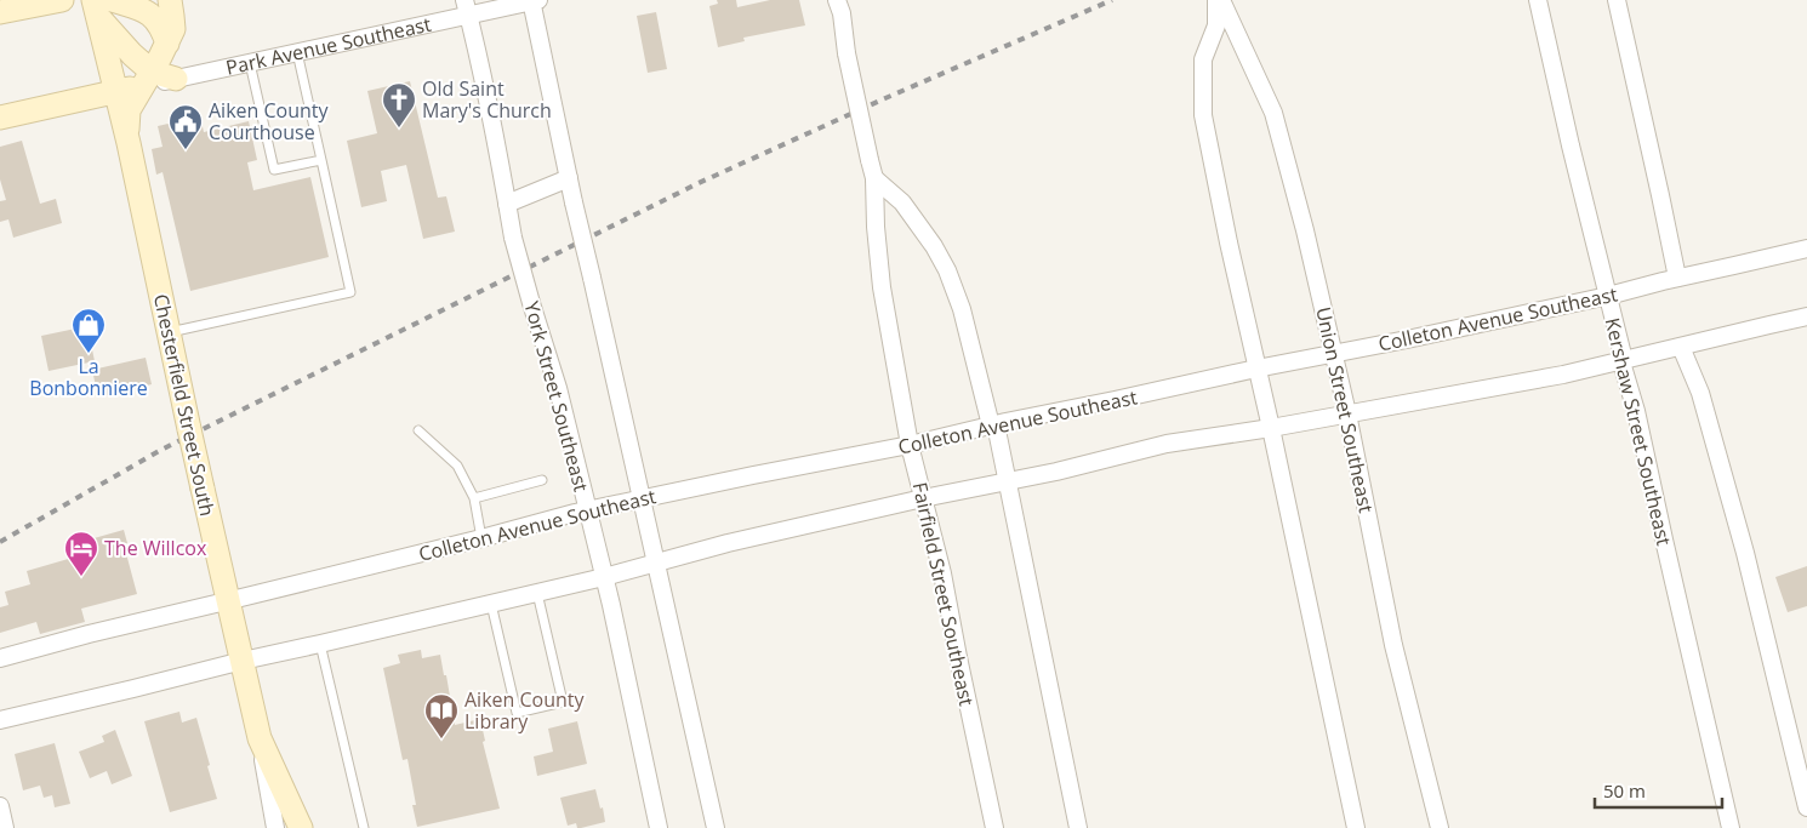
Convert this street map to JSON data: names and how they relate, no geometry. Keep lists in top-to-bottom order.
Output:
{
  "streets": {
    "main road": ["Chesterfield Street South"],
    "street": [
      "Park Avenue Southeast",
      "Colleton Avenue Southeast",
      "York Street Southeast",
      "Union Street Southeast",
      "Kershaw Street Southeast",
      "Fairfield Street Southeast"
    ]
  },
  "crossings": [
    ["Park Avenue Southeast", "York Street Southeast"],
    ["Colleton Avenue Southeast", "York Street Southeast"],
    ["Colleton Avenue Southeast", "Chesterfield Street South"],
    ["Colleton Avenue Southeast", "Union Street Southeast"],
    ["Colleton Avenue Southeast", "Kershaw Street Southeast"],
    ["Colleton Avenue Southeast", "Fairfield Street Southeast"]
  ],
  "places": {
    "church": ["Old Saint Mary's Church"],
    "public building": ["Aiken County Courthouse"],
    "shop": ["La Bonbonniere"],
    "hotel": ["The Willcox"],
    "library": ["Aiken County Library"]
  },
  "scale_bar": "50 m"
}
